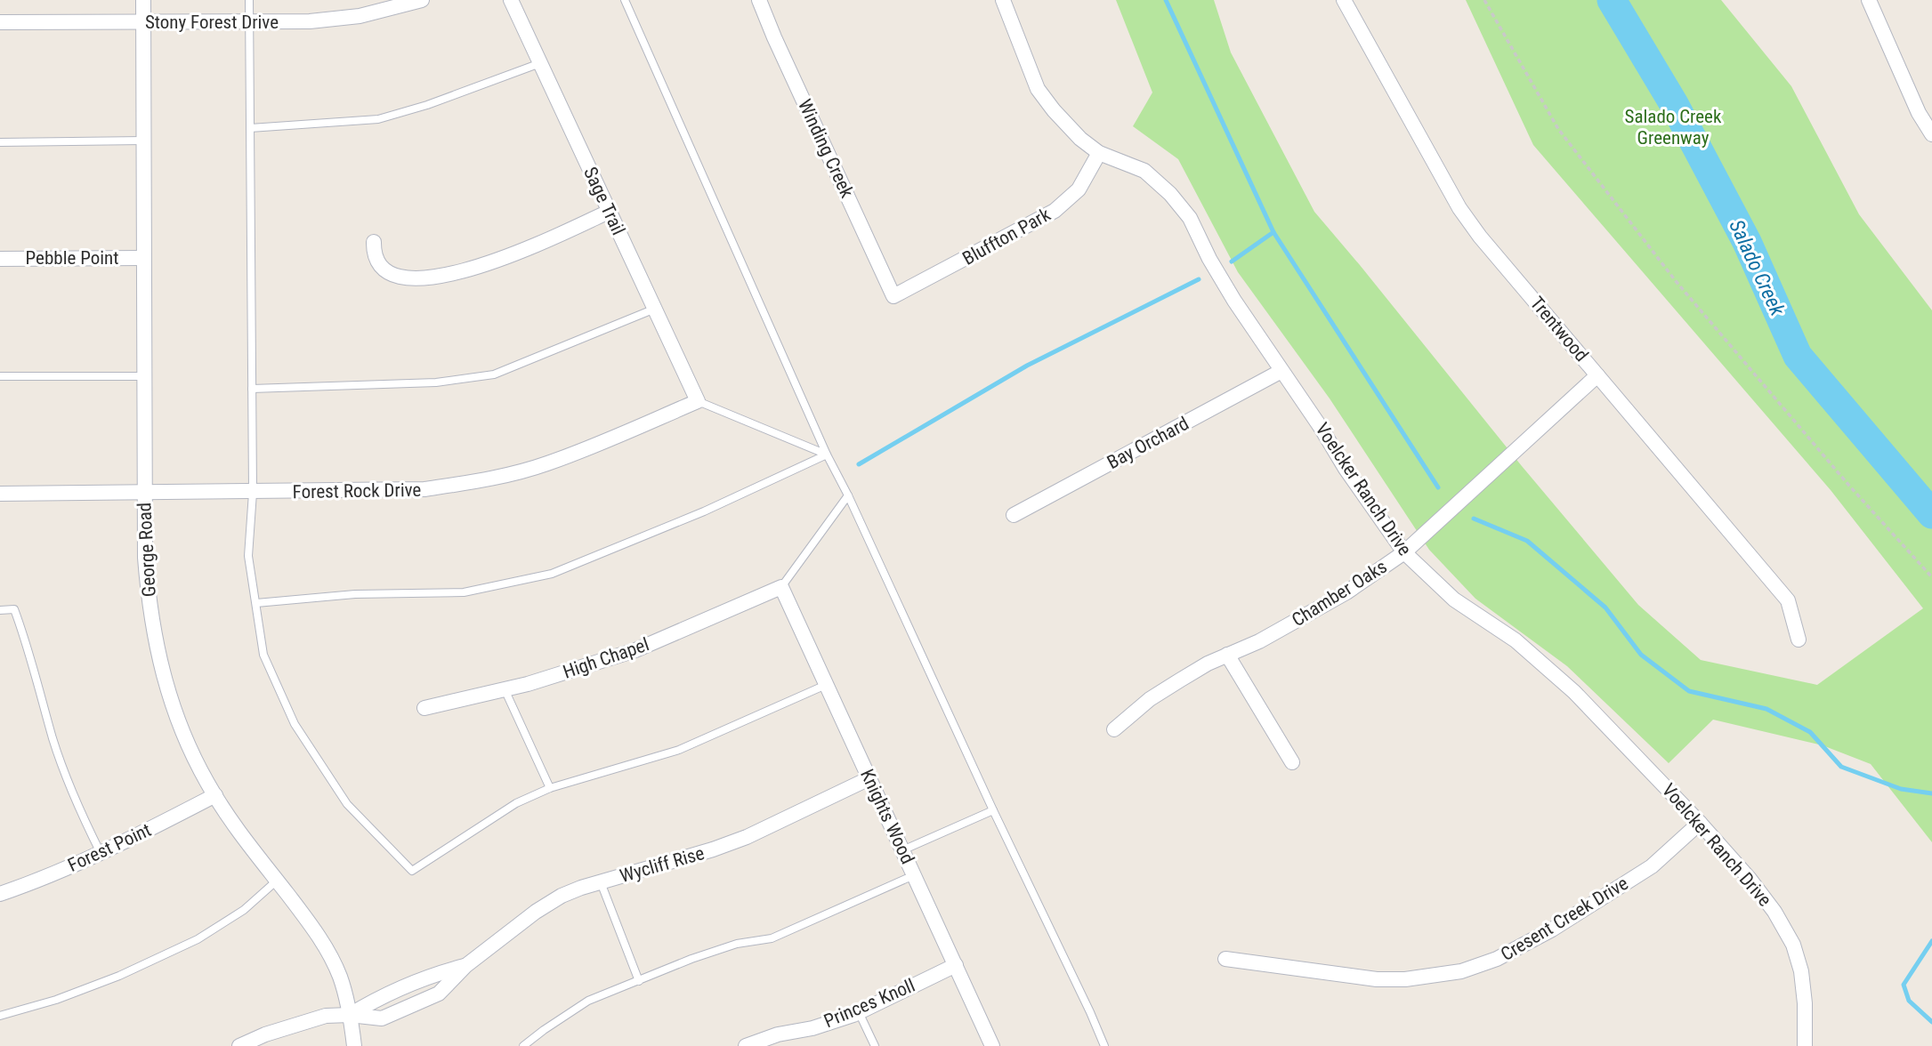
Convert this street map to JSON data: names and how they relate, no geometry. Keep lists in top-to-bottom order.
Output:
{
  "streets": {
    "street": [
      "Stony Forest Drive",
      "Winding Creek",
      "Sage Trail",
      "Bluffton Park",
      "Pebble Point",
      "Trentwood",
      "Bay Orchard",
      "Voelcker Ranch Drive",
      "Forest Rock Drive",
      "George Road",
      "Chamber Oaks",
      "High Chapel",
      "Knights Wood",
      "Forest Point",
      "Wycliff Rise",
      "Cresent Creek Drive",
      "Princes Knoll"
    ]
  },
  "crossings": [
    ["Stony Forest Drive", "George Road"],
    ["Winding Creek", "Bluffton Park"],
    ["Sage Trail", "Forest Rock Drive"],
    ["Bluffton Park", "Voelcker Ranch Drive"],
    ["Pebble Point", "George Road"],
    ["Trentwood", "Chamber Oaks"],
    ["Bay Orchard", "Voelcker Ranch Drive"],
    ["Voelcker Ranch Drive", "Chamber Oaks"],
    ["Voelcker Ranch Drive", "Cresent Creek Drive"],
    ["Forest Rock Drive", "George Road"],
    ["George Road", "Forest Point"],
    ["George Road", "Wycliff Rise"],
    ["High Chapel", "Knights Wood"],
    ["Knights Wood", "Wycliff Rise"],
    ["Knights Wood", "Princes Knoll"]
  ],
  "water": ["Salado Creek"],
  "parks": ["Salado Creek Greenway"]
}
